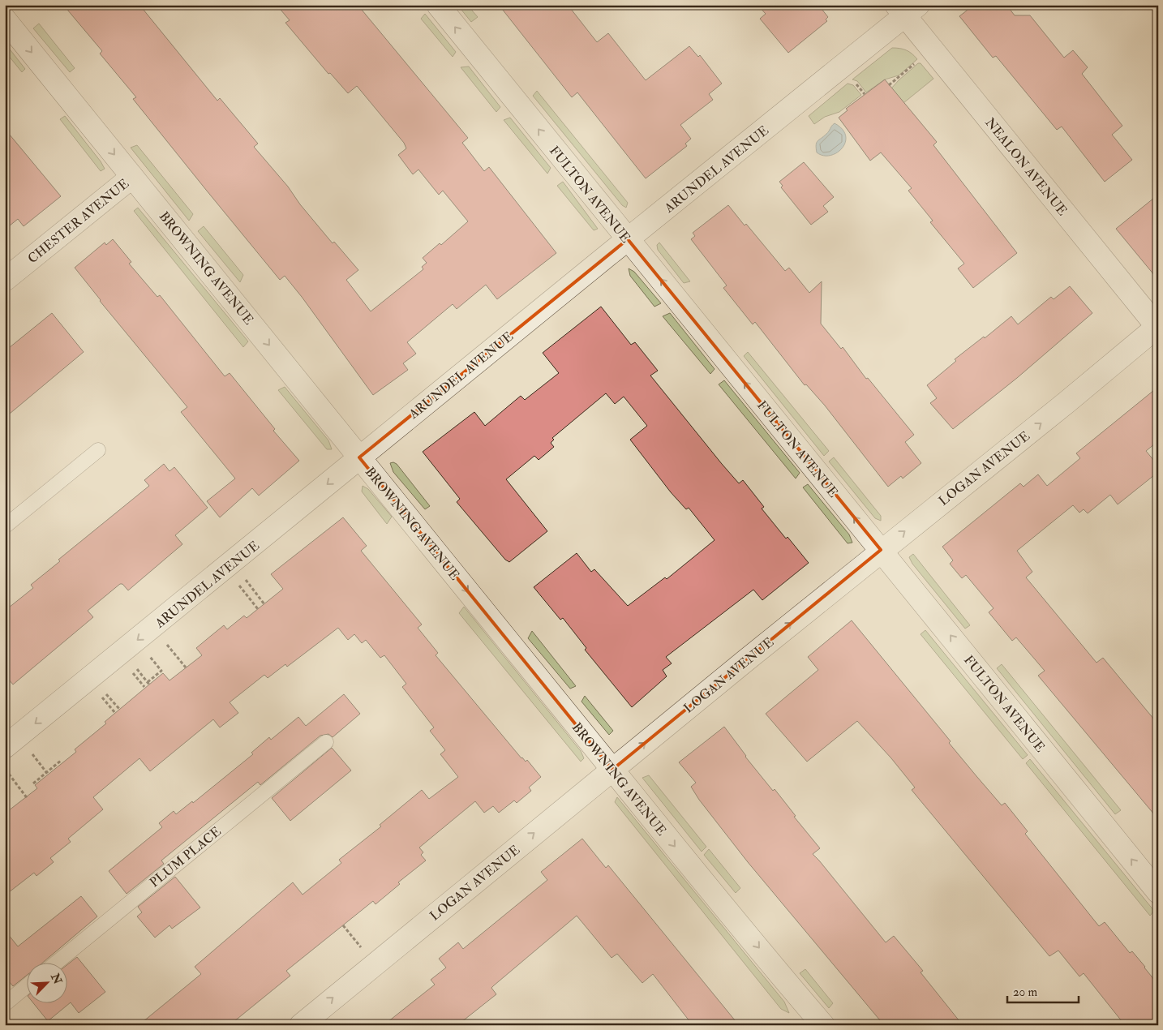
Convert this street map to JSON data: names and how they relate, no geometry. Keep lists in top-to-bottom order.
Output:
{
  "streets": {
    "street": [
      "NEALON AVENUE",
      "ARUNDEL AVENUE",
      "FULTON AVENUE",
      "CHESTER AVENUE",
      "BROWNING AVENUE",
      "LOGAN AVENUE"
    ],
    "lane": ["PLUM PLACE"]
  },
  "crossings": [
    ["NEALON AVENUE", "ARUNDEL AVENUE"],
    ["NEALON AVENUE", "LOGAN AVENUE"],
    ["ARUNDEL AVENUE", "FULTON AVENUE"],
    ["ARUNDEL AVENUE", "BROWNING AVENUE"],
    ["FULTON AVENUE", "LOGAN AVENUE"],
    ["CHESTER AVENUE", "BROWNING AVENUE"],
    ["BROWNING AVENUE", "LOGAN AVENUE"]
  ],
  "one_way": [
    "ARUNDEL AVENUE",
    "FULTON AVENUE",
    "BROWNING AVENUE",
    "LOGAN AVENUE"
  ],
  "scale_bar": "20 m",
  "north": "top right"
}
